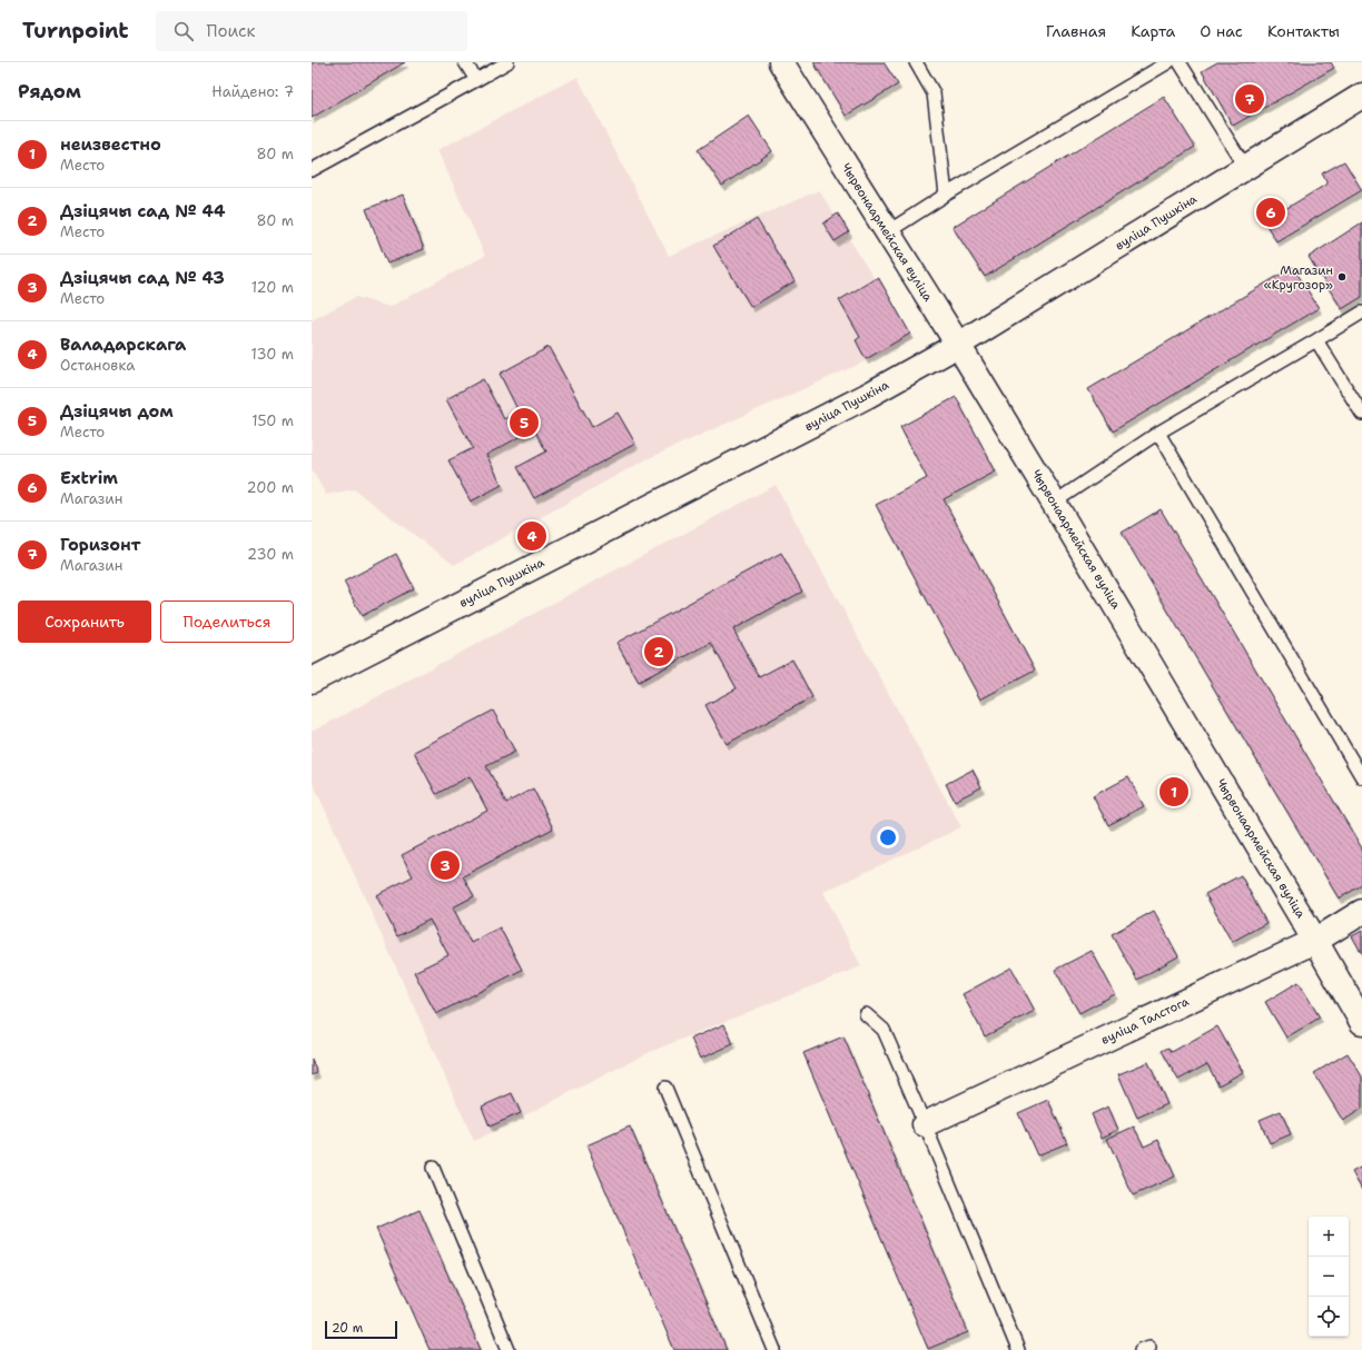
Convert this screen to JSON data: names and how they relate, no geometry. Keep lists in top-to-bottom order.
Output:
{
  "streets": {
    "street": ["вуліца Пушкіна", "Чырвонаармейская вуліца", "вуліца Талстога"]
  },
  "crossings": [
    ["вуліца Пушкіна", "Чырвонаармейская вуліца"],
    ["Чырвонаармейская вуліца", "вуліца Талстога"]
  ],
  "places": ["Магазин «Кругозор»"],
  "scale_bar": "20 m",
  "page": {
    "header": "Turnpoint",
    "search": "Поиск",
    "nav": [
      "Главная",
      "Карта",
      "О нас",
      "Контакты"
    ],
    "heading": ["Рядом", "Найдено: 7"],
    "pins": [
      "7",
      "6",
      "5",
      "4",
      "2",
      "1",
      "3"
    ],
    "list": [
      {
        "mark": "1",
        "name": "неизвестно",
        "note": "Место",
        "value": "80 m"
      },
      {
        "mark": "2",
        "name": "Дзіцячы сад № 44",
        "note": "Место",
        "value": "80 m"
      },
      {
        "mark": "3",
        "name": "Дзіцячы сад № 43",
        "note": "Место",
        "value": "120 m"
      },
      {
        "mark": "4",
        "name": "Валадарскага",
        "note": "Остановка",
        "value": "130 m"
      },
      {
        "mark": "5",
        "name": "Дзіцячы дом",
        "note": "Место",
        "value": "150 m"
      },
      {
        "mark": "6",
        "name": "Extrim",
        "note": "Магазин",
        "value": "200 m"
      },
      {
        "mark": "7",
        "name": "Горизонт",
        "note": "Магазин",
        "value": "230 m"
      }
    ],
    "buttons": ["Сохранить", "Поделиться"],
    "map_buttons": ["+", "−"],
    "scale": "20 m"
  }
}
